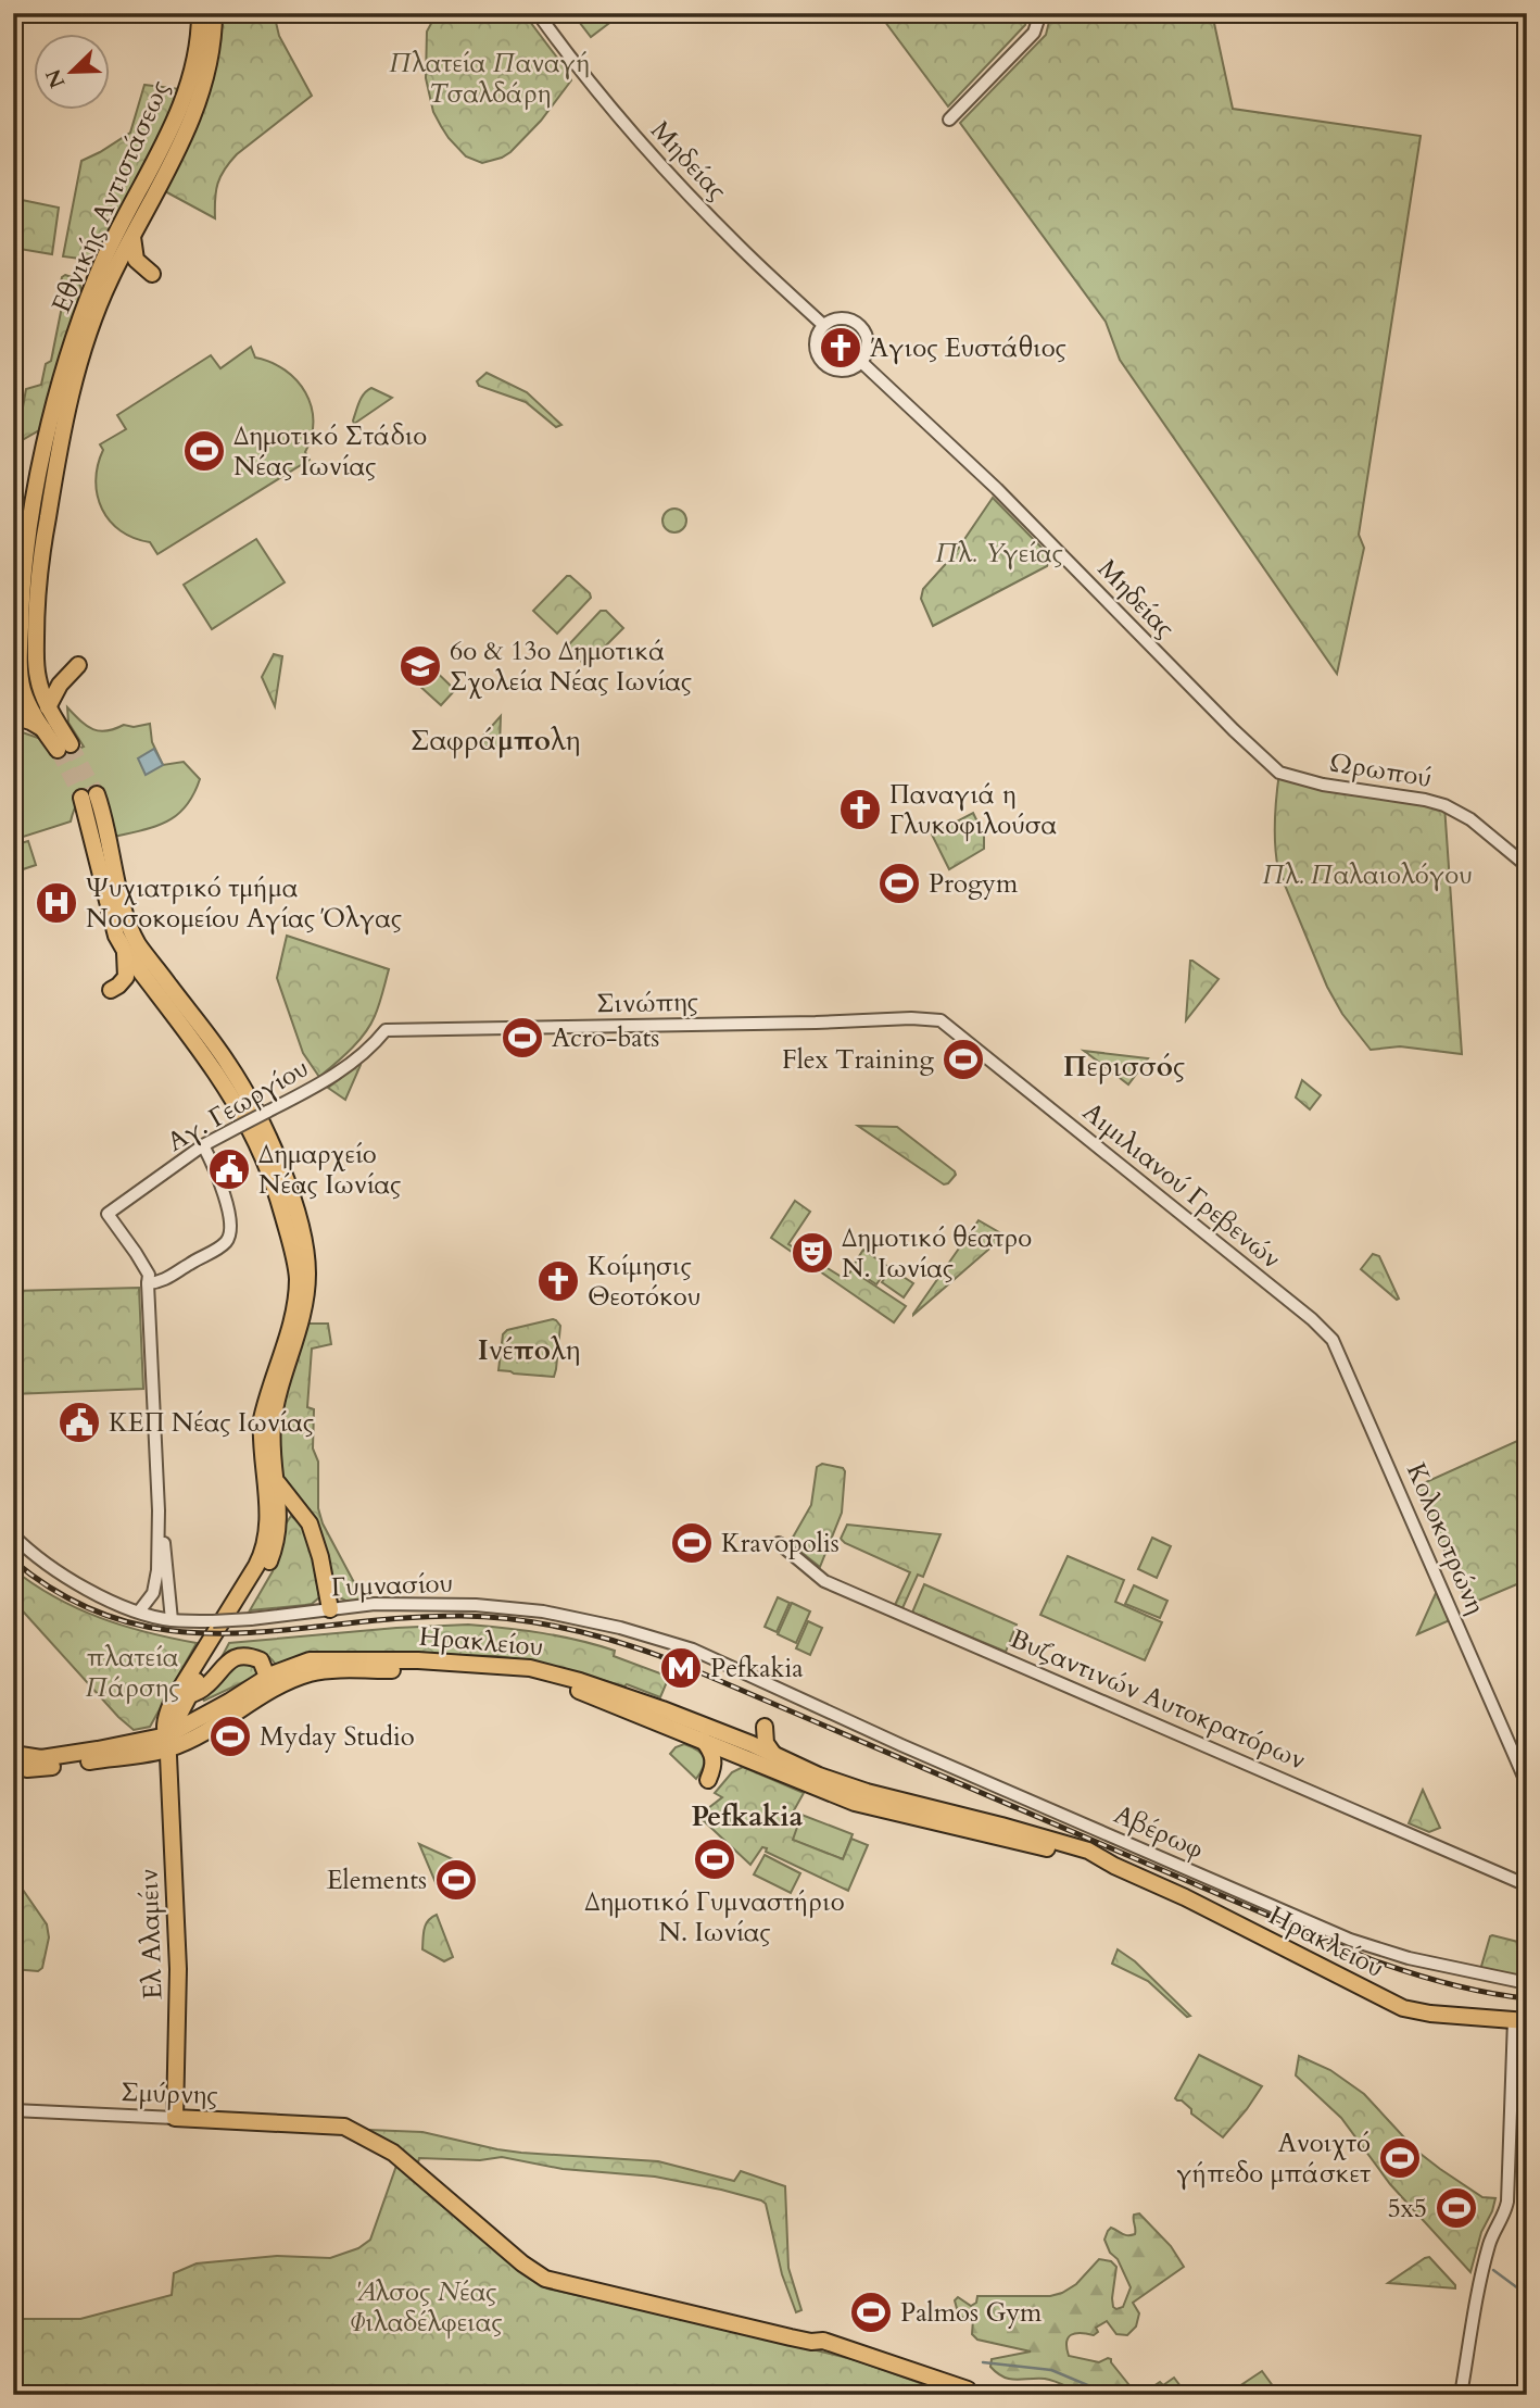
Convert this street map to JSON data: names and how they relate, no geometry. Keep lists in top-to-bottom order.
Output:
{
  "streets": {
    "main road": [
      "Εθνικής Αντιστάσεως",
      "Ηρακλείου",
      "Ελ Αλαμέιν",
      "Σμύρνης"
    ],
    "street": [
      "Μηδείας",
      "Ωρωπού",
      "Σινώπης",
      "Αγ. Γεωργίου",
      "Αιμιλιανού Γρεβενών",
      "Κολοκοτρώνη",
      "Γυμνασίου",
      "Βυζαντινών Αυτοκρατόρων",
      "Αβέρωφ"
    ]
  },
  "crossings": [
    ["Μηδείας", "Ωρωπού"],
    ["Σινώπης", "Αγ. Γεωργίου"],
    ["Σινώπης", "Αιμιλιανού Γρεβενών"],
    ["Αιμιλιανού Γρεβενών", "Κολοκοτρώνη"],
    ["Γυμνασίου", "Αβέρωφ"],
    ["Ηρακλείου", "Ελ Αλαμέιν"],
    ["Ελ Αλαμέιν", "Σμύρνης"]
  ],
  "districts": [
    "Σαφράμπολη",
    "Περισσός",
    "Ινέπολη",
    "Pefkakia"
  ],
  "parks": [
    "Πλατεία Παναγή Τσαλδάρη",
    "Πλ. Υγείας",
    "Πλ. Παλαιολόγου",
    "πλατεία Πάρσης",
    "Άλσος Νέας Φιλαδέλφειας"
  ],
  "places": {
    "church": ["Άγιος Ευστάθιος", "Παναγιά η Γλυκοφιλούσα", "Κοίμησις Θεοτόκου"],
    "sports": [
      "Δημοτικό Στάδιο Νέας Ιωνίας",
      "Progym",
      "Acro-bats",
      "Flex Training",
      "Kravopolis",
      "Myday Studio",
      "Δημοτικό Γυμναστήριο Ν. Ιωνίας",
      "Elements",
      "Ανοιχτό γήπεδο μπάσκετ",
      "5x5",
      "Palmos Gym"
    ],
    "school or university": ["6ο & 13ο Δημοτικά Σχολεία Νέας Ιωνίας"],
    "hospital": ["Ψυχιατρικό τμήμα Νοσοκομείου Αγίας Όλγας"],
    "public building": ["Δημαρχείο Νέας Ιωνίας", "ΚΕΠ Νέας Ιωνίας"],
    "theatre": ["Δημοτικό θέατρο Ν. Ιωνίας"],
    "metro station": ["Pefkakia"]
  },
  "north": "bottom left"
}
